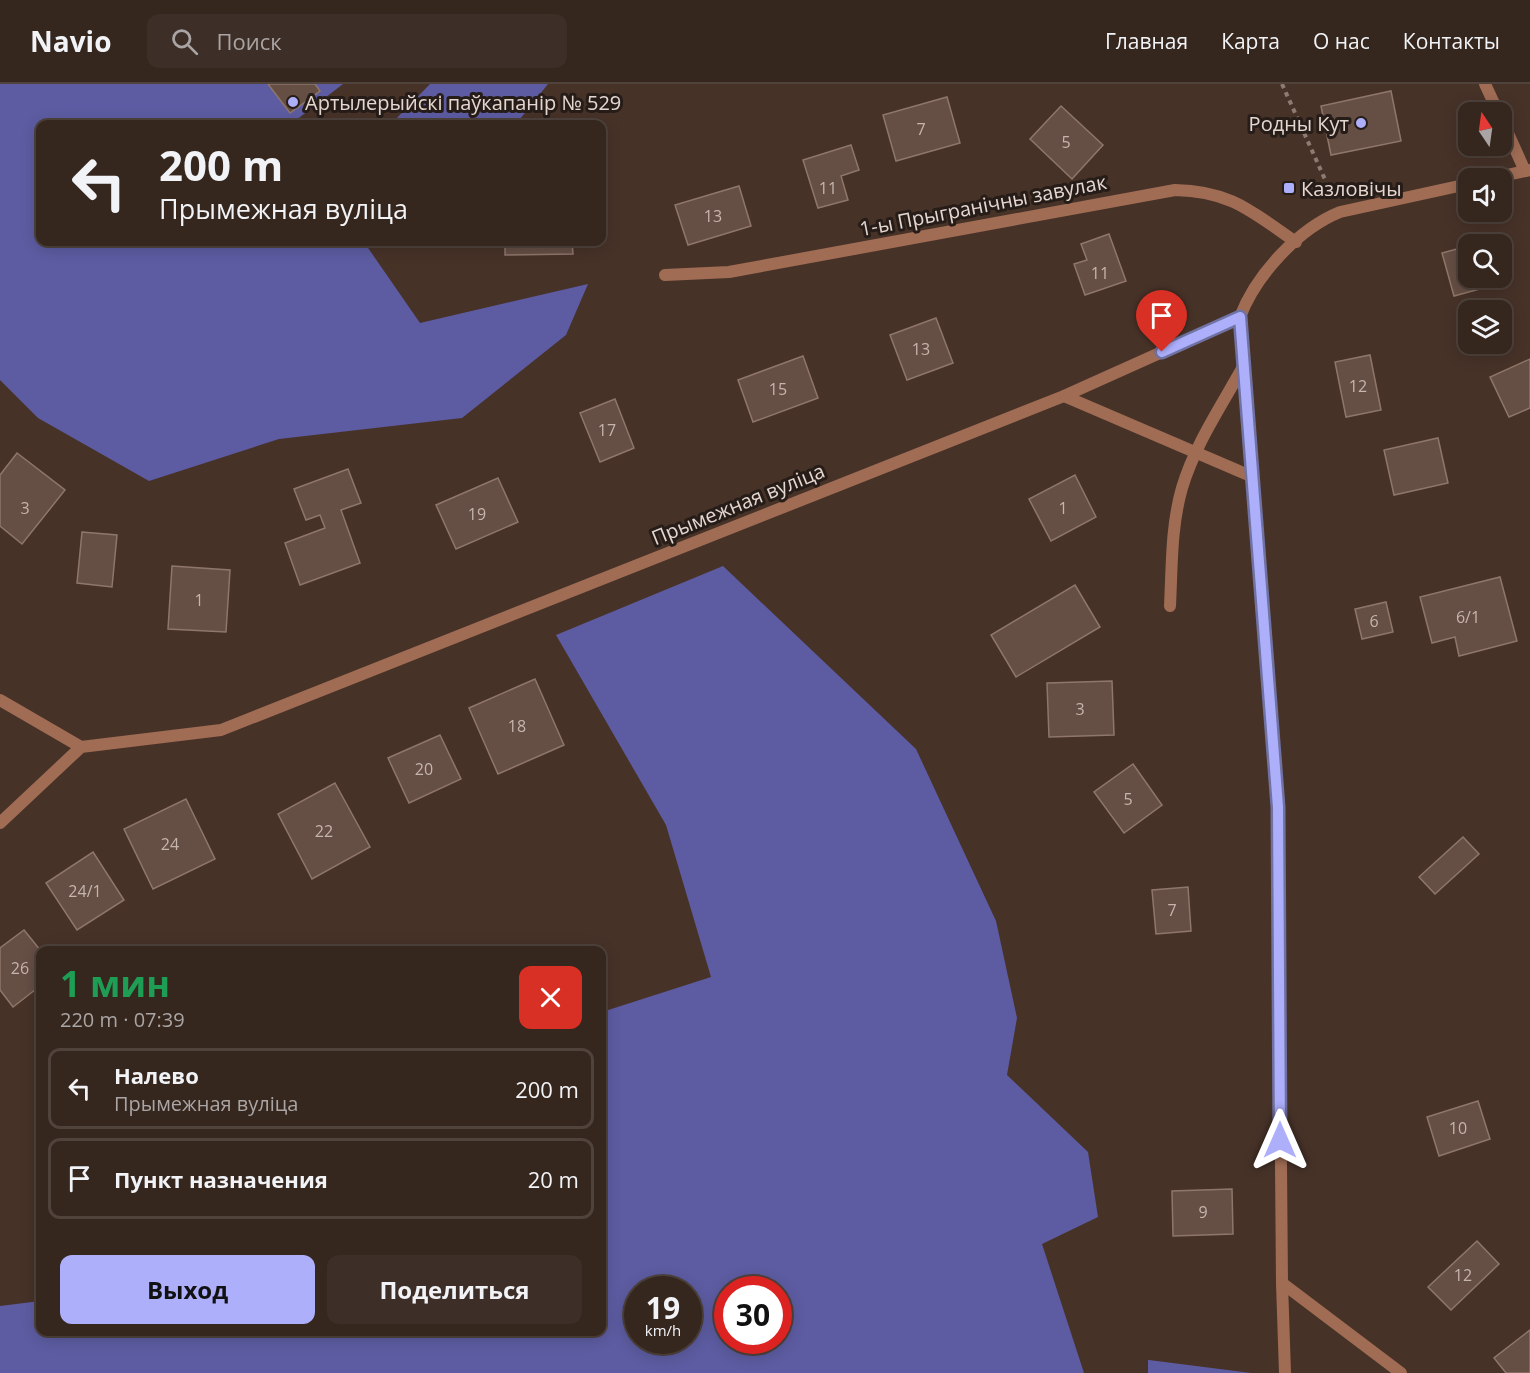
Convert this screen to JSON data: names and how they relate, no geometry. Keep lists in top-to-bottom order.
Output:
{
  "streets": {
    "street": ["1-ы Прыгранічны завулак", "Прымежная вуліца"]
  },
  "places": {
    "other": ["Артылерыйскі паўкапанір № 529", "Родны Кут"],
    "transit": ["Казловічы"]
  },
  "house_numbers": [
    "7",
    "5",
    "11",
    "13",
    "11",
    "13",
    "12",
    "15",
    "17",
    "3",
    "1",
    "19",
    "1",
    "6/1",
    "6",
    "3",
    "18",
    "20",
    "5",
    "22",
    "24",
    "24/1",
    "7",
    "26",
    "10",
    "9",
    "12"
  ],
  "north": "top",
  "page": {
    "header": "Navio",
    "search": "Поиск",
    "nav": [
      "Главная",
      "Карта",
      "О нас",
      "Контакты"
    ],
    "turn": ["200 m", "Прымежная вуліца"],
    "heading": ["1 мин", "220 m · 07:39"],
    "list": [
      {
        "name": "Налево",
        "note": "Прымежная вуліца",
        "value": "200 m"
      },
      {
        "name": "Пункт назначения",
        "value": "20 m"
      }
    ],
    "buttons": ["Выход", "Поделиться"],
    "speed": "19 km/h",
    "limit": "30"
  }
}
